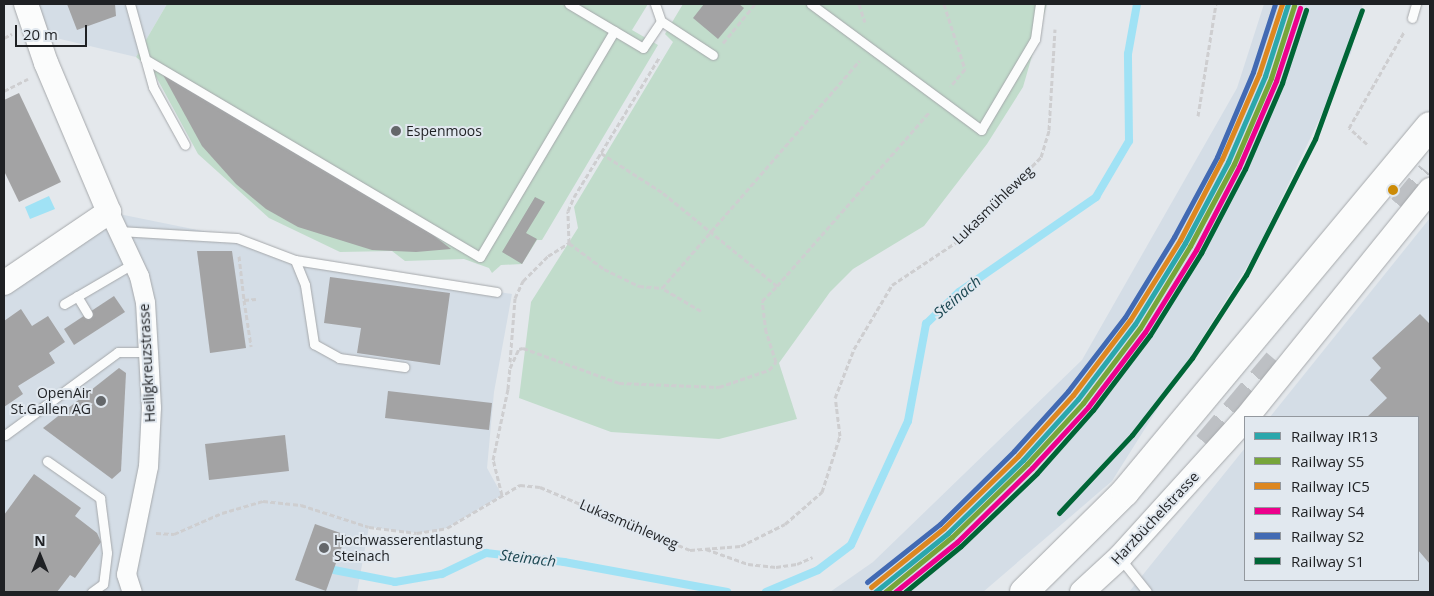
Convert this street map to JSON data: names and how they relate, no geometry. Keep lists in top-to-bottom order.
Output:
{
  "streets": {
    "street": ["Heiligkreuzstrasse", "Harzbüchelstrasse"],
    "path": ["Lukasmühleweg"]
  },
  "crossings": [
    ["Lukasmühleweg", "Heiligkreuzstrasse"]
  ],
  "water": ["Steinach"],
  "places": ["Espenmoos", "OpenAir St.Gallen AG", "Hochwasserentlastung Steinach"],
  "lines": [
    "rail line IR13",
    "rail line IC5",
    "rail line S2",
    "rail line S5",
    "rail line S4",
    "rail line S1"
  ],
  "legend": [
    "Railway IR13",
    "Railway S5",
    "Railway IC5",
    "Railway S4",
    "Railway S2",
    "Railway S1"
  ],
  "scale_bar": "20 m",
  "north": "top"
}
